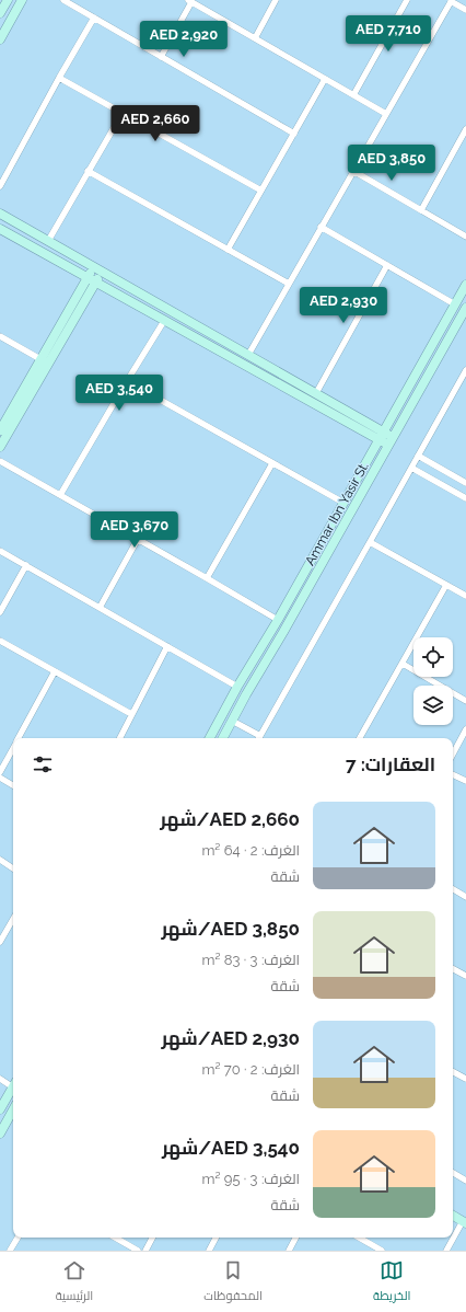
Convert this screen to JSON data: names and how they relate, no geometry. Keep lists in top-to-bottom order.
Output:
{
  "streets": {
    "street": ["Ammar Ibn Yasir St."]
  },
  "page": {
    "price": [
      "AED 7,710",
      "AED 2,920",
      "AED 2,660",
      "AED 3,850",
      "AED 2,930",
      "AED 3,540",
      "AED 3,670"
    ],
    "heading": "العقارات: 7",
    "list": [
      {
        "name": "AED 2,660/شهر",
        "note": "الغرف: 2 · 64 m² · شقة"
      },
      {
        "name": "AED 3,850/شهر",
        "note": "الغرف: 3 · 83 m² · شقة"
      },
      {
        "name": "AED 2,930/شهر",
        "note": "الغرف: 2 · 70 m² · شقة"
      },
      {
        "name": "AED 3,540/شهر",
        "note": "الغرف: 3 · 95 m² · شقة"
      }
    ],
    "tabs": ["الخريطة", "المحفوظات", "الرئيسية"]
  }
}
